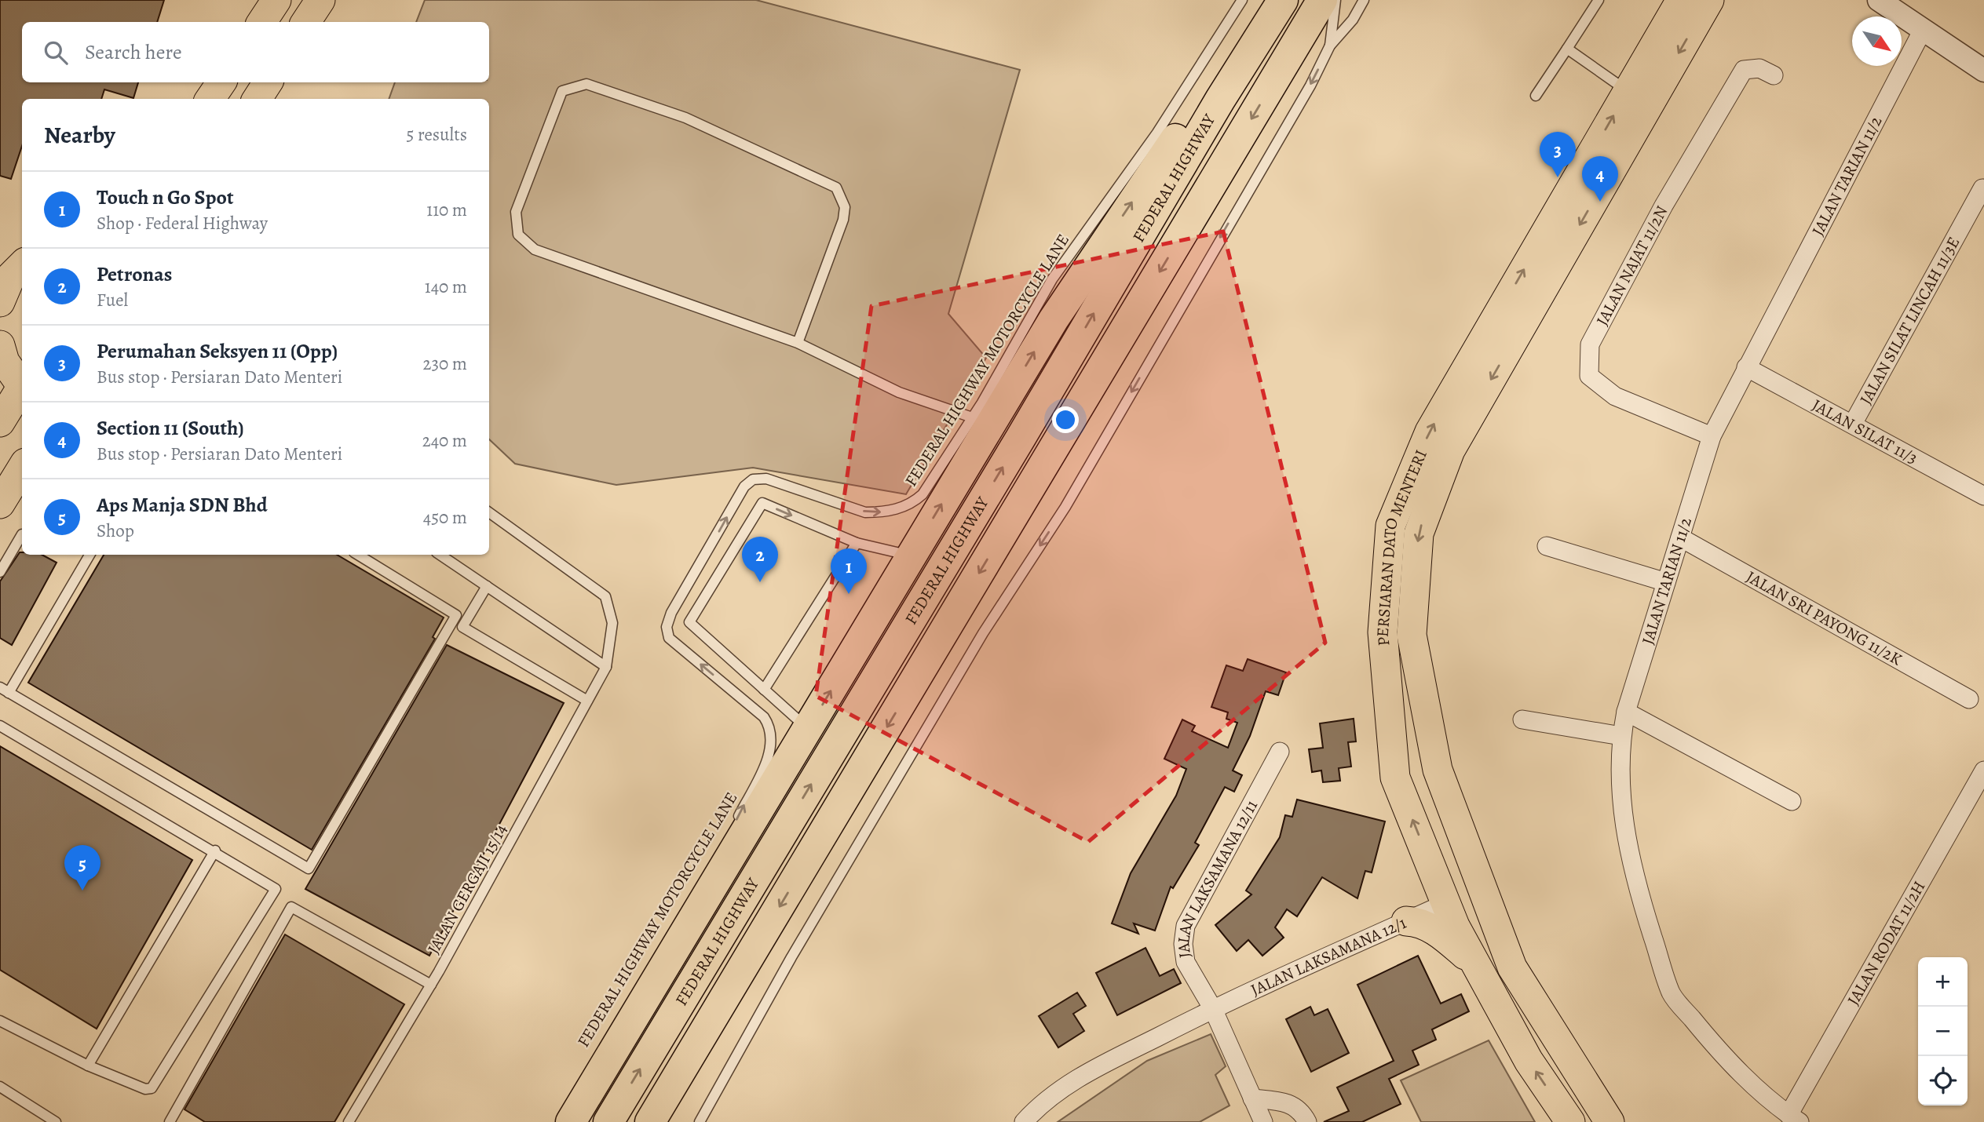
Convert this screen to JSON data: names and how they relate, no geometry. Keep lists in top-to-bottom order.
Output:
{
  "streets": {
    "highway": ["FEDERAL HIGHWAY"],
    "main road": ["PERSIARAN DATO MENTERI"],
    "street": [
      "JALAN TARIAN 11/2",
      "JALAN NAJAT 11/2N",
      "JALAN SILAT LINCAH 11/3E",
      "JALAN SILAT 11/3",
      "JALAN SRI PAYONG 11/2K",
      "JALAN LAKSAMANA 12/11",
      "JALAN RODAT 11/2H",
      "JALAN LAKSAMANA 12/1"
    ],
    "lane": ["FEDERAL HIGHWAY MOTORCYCLE LANE", "JALAN GERGAJI 15/14"]
  },
  "crossings": [
    ["JALAN TARIAN 11/2", "JALAN NAJAT 11/2N"],
    ["JALAN TARIAN 11/2", "JALAN SILAT 11/3"],
    ["JALAN TARIAN 11/2", "JALAN SRI PAYONG 11/2K"],
    ["JALAN TARIAN 11/2", "JALAN RODAT 11/2H"],
    ["JALAN SILAT LINCAH 11/3E", "JALAN SILAT 11/3"],
    ["PERSIARAN DATO MENTERI", "JALAN LAKSAMANA 12/1"],
    ["JALAN LAKSAMANA 12/11", "JALAN LAKSAMANA 12/1"]
  ],
  "north": "bottom right",
  "page": {
    "search": "Search here",
    "heading": ["Nearby", "5 results"],
    "pins": [
      "3",
      "4",
      "2",
      "1",
      "5"
    ],
    "list": [
      {
        "mark": "1",
        "name": "Touch n Go Spot",
        "note": "Shop · Federal Highway",
        "value": "110 m"
      },
      {
        "mark": "2",
        "name": "Petronas",
        "note": "Fuel",
        "value": "140 m"
      },
      {
        "mark": "3",
        "name": "Perumahan Seksyen 11 (Opp)",
        "note": "Bus stop · Persiaran Dato Menteri",
        "value": "230 m"
      },
      {
        "mark": "4",
        "name": "Section 11 (South)",
        "note": "Bus stop · Persiaran Dato Menteri",
        "value": "240 m"
      },
      {
        "mark": "5",
        "name": "Aps Manja SDN Bhd",
        "note": "Shop",
        "value": "450 m"
      }
    ],
    "map_buttons": ["+", "−"]
  }
}
